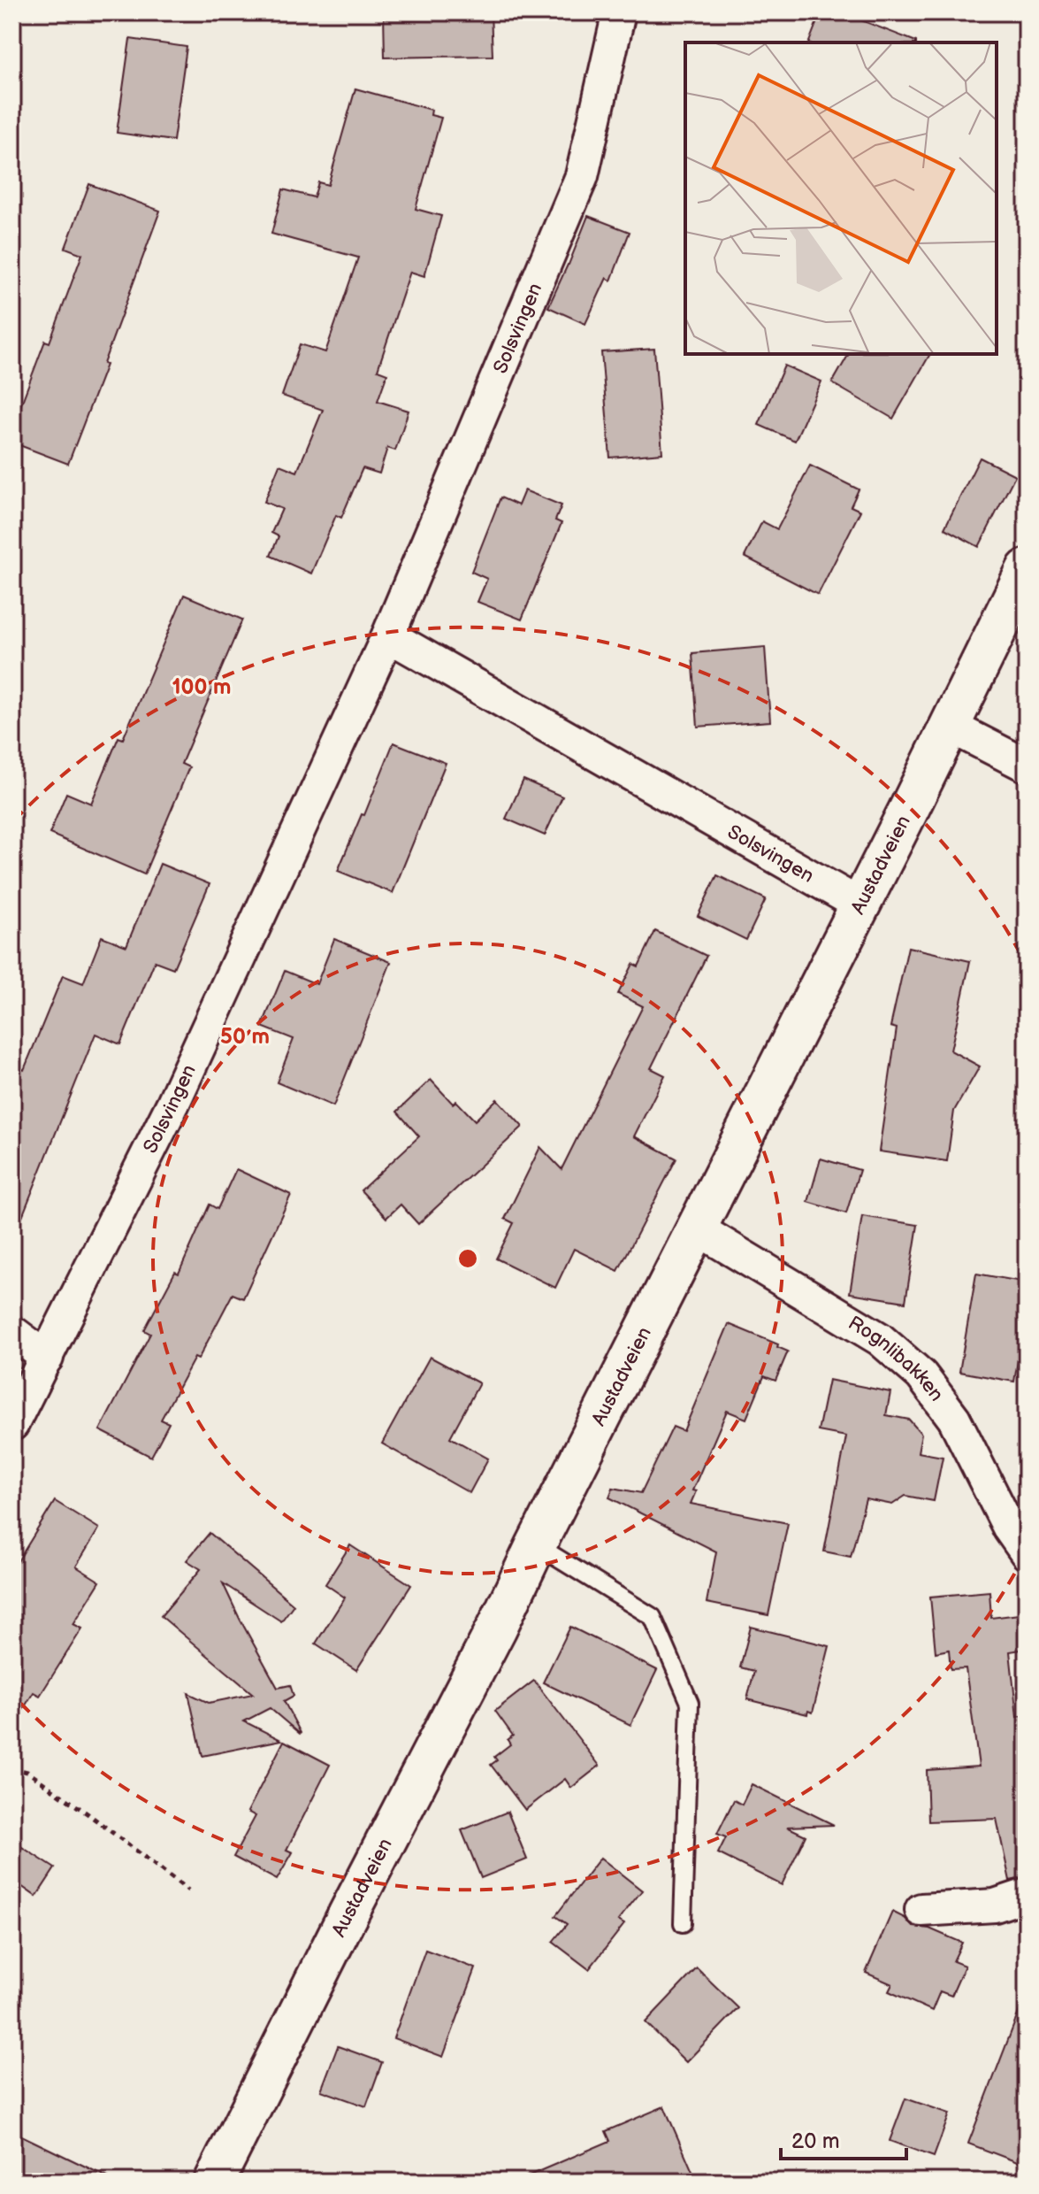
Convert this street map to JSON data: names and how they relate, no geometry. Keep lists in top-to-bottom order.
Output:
{
  "streets": {
    "main road": ["Austadveien"],
    "street": ["Solsvingen", "Rognlibakken"]
  },
  "crossings": [
    ["Solsvingen", "Austadveien"],
    ["Austadveien", "Rognlibakken"]
  ],
  "scale_bar": "20 m",
  "rings": ["100 m", "50 m"]
}
